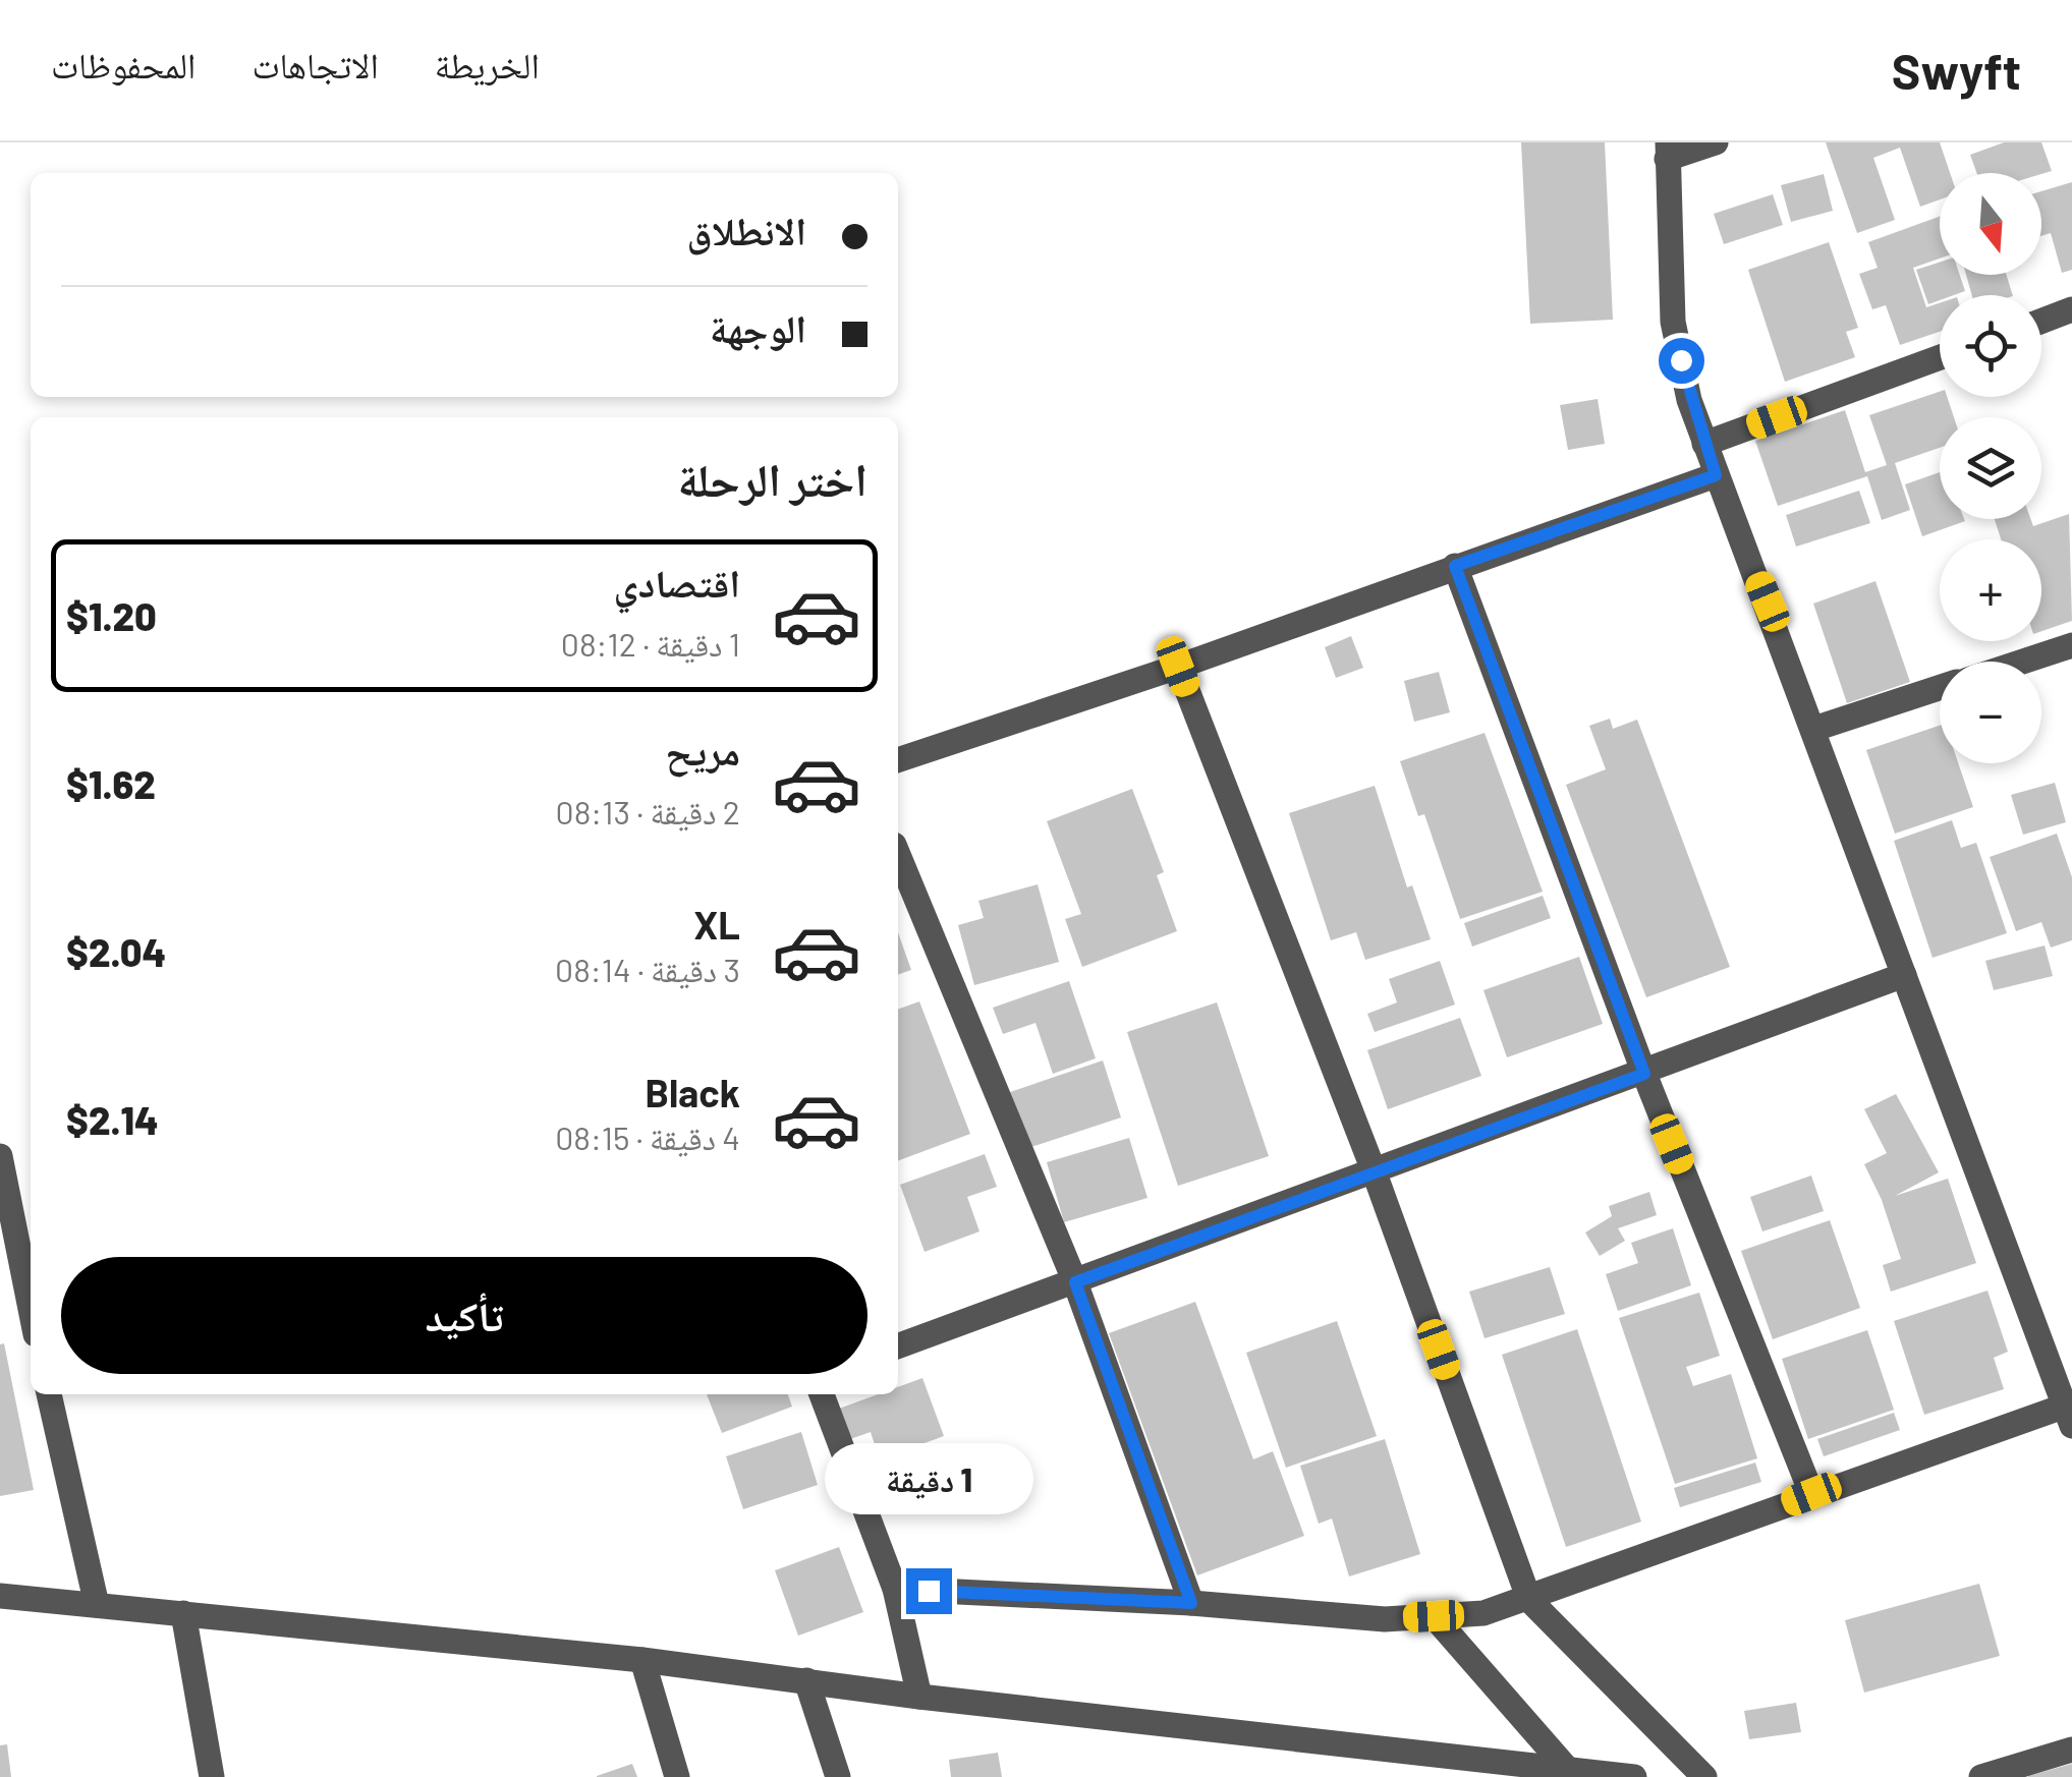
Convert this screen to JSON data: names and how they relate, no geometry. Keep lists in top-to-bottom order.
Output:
{
  "north": "bottom",
  "page": {
    "header": "Swyft",
    "nav": ["الخريطة", "الاتجاهات", "المحفوظات"],
    "map_buttons": ["+", "−"],
    "banner": ["الانطلاق", "الوجهة"],
    "heading": "اختر الرحلة",
    "list": [
      {
        "name": "اقتصادي",
        "note": "1 دقيقة · 08:12",
        "value": "$1.20"
      },
      {
        "name": "مريح",
        "note": "2 دقيقة · 08:13",
        "value": "$1.62"
      },
      {
        "name": "XL",
        "note": "3 دقيقة · 08:14",
        "value": "$2.04"
      },
      {
        "name": "Black",
        "note": "4 دقيقة · 08:15",
        "value": "$2.14"
      }
    ],
    "buttons": "تأكيد",
    "bubble": "1 دقيقة"
  }
}
